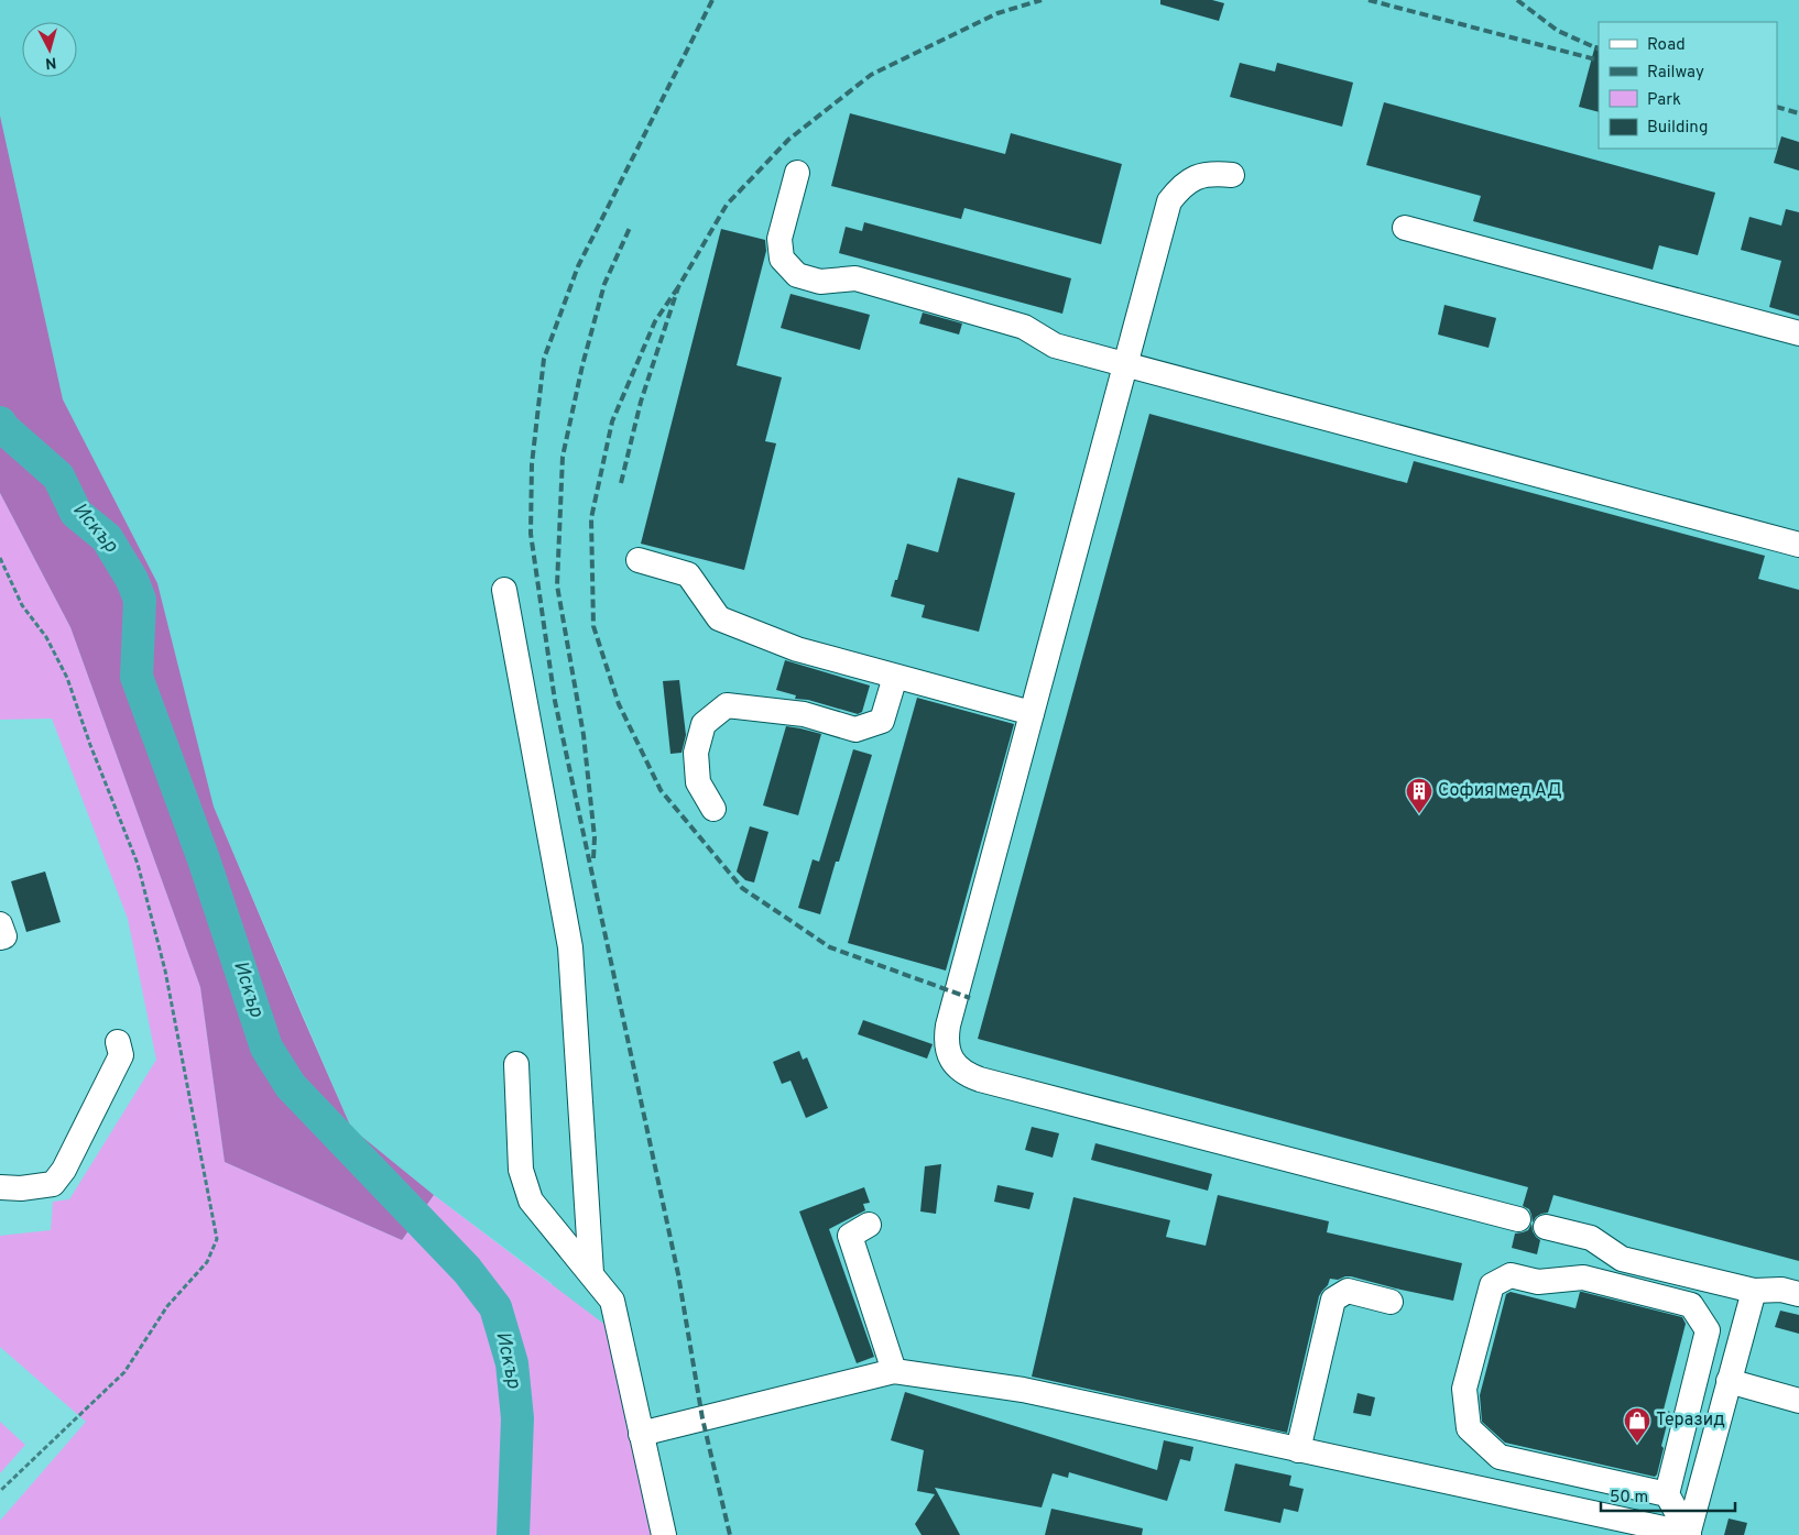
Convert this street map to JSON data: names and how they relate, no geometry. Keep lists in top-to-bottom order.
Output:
{
  "water": ["Искър"],
  "places": {
    "building": ["София мед АД"],
    "shop": ["Теразид"]
  },
  "legend": [
    "Road",
    "Railway",
    "Park",
    "Building"
  ],
  "scale_bar": "50 m",
  "north": "bottom"
}
